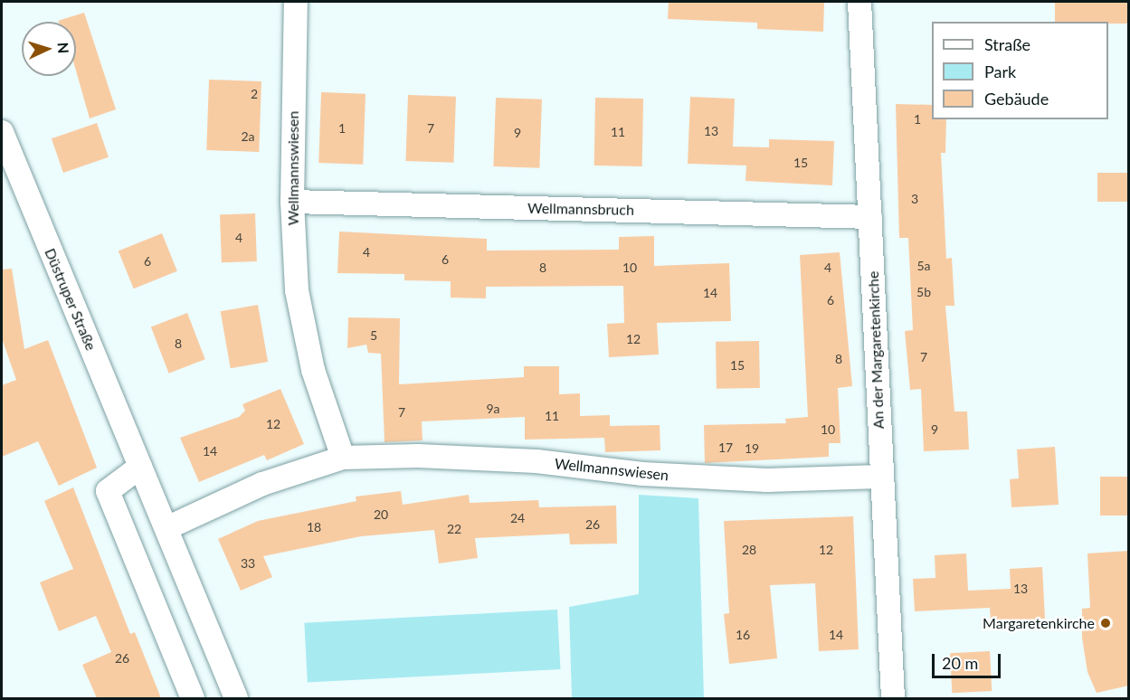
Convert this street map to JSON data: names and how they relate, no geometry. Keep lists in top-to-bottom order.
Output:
{
  "streets": {
    "street": [
      "Wellmannswiesen",
      "Wellmannsbruch",
      "Düstruper Straße",
      "An der Margaretenkirche"
    ]
  },
  "crossings": [
    ["Wellmannswiesen", "Wellmannsbruch"],
    ["Wellmannswiesen", "Düstruper Straße"],
    ["Wellmannswiesen", "An der Margaretenkirche"],
    ["Wellmannsbruch", "An der Margaretenkirche"]
  ],
  "places": ["Margaretenkirche"],
  "house_numbers": [
    "2",
    "1",
    "1",
    "7",
    "13",
    "11",
    "9",
    "2a",
    "15",
    "3",
    "4",
    "4",
    "6",
    "6",
    "5a",
    "8",
    "10",
    "4",
    "5b",
    "14",
    "6",
    "5",
    "12",
    "8",
    "7",
    "8",
    "15",
    "9a",
    "7",
    "11",
    "12",
    "10",
    "9",
    "17",
    "19",
    "14",
    "20",
    "24",
    "26",
    "18",
    "22",
    "28",
    "12",
    "33",
    "13",
    "16",
    "14",
    "26"
  ],
  "legend": ["Straße", "Park", "Gebäude"],
  "scale_bar": "20 m",
  "north": "right"
}
